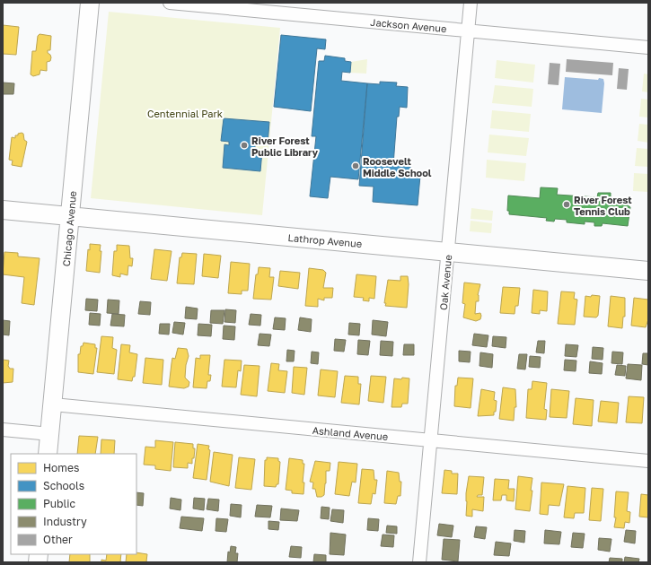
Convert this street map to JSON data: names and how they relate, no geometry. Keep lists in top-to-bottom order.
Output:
{
  "streets": {
    "street": [
      "Jackson Avenue",
      "Chicago Avenue",
      "Lathrop Avenue",
      "Oak Avenue",
      "Ashland Avenue"
    ]
  },
  "crossings": [
    ["Jackson Avenue", "Oak Avenue"],
    ["Chicago Avenue", "Lathrop Avenue"],
    ["Chicago Avenue", "Ashland Avenue"],
    ["Lathrop Avenue", "Oak Avenue"],
    ["Oak Avenue", "Ashland Avenue"]
  ],
  "parks": ["Centennial Park"],
  "places": ["River Forest Public Library", "Roosevelt Middle School", "River Forest Tennis Club"],
  "legend": [
    "Homes",
    "Schools",
    "Public",
    "Industry",
    "Other"
  ]
}
